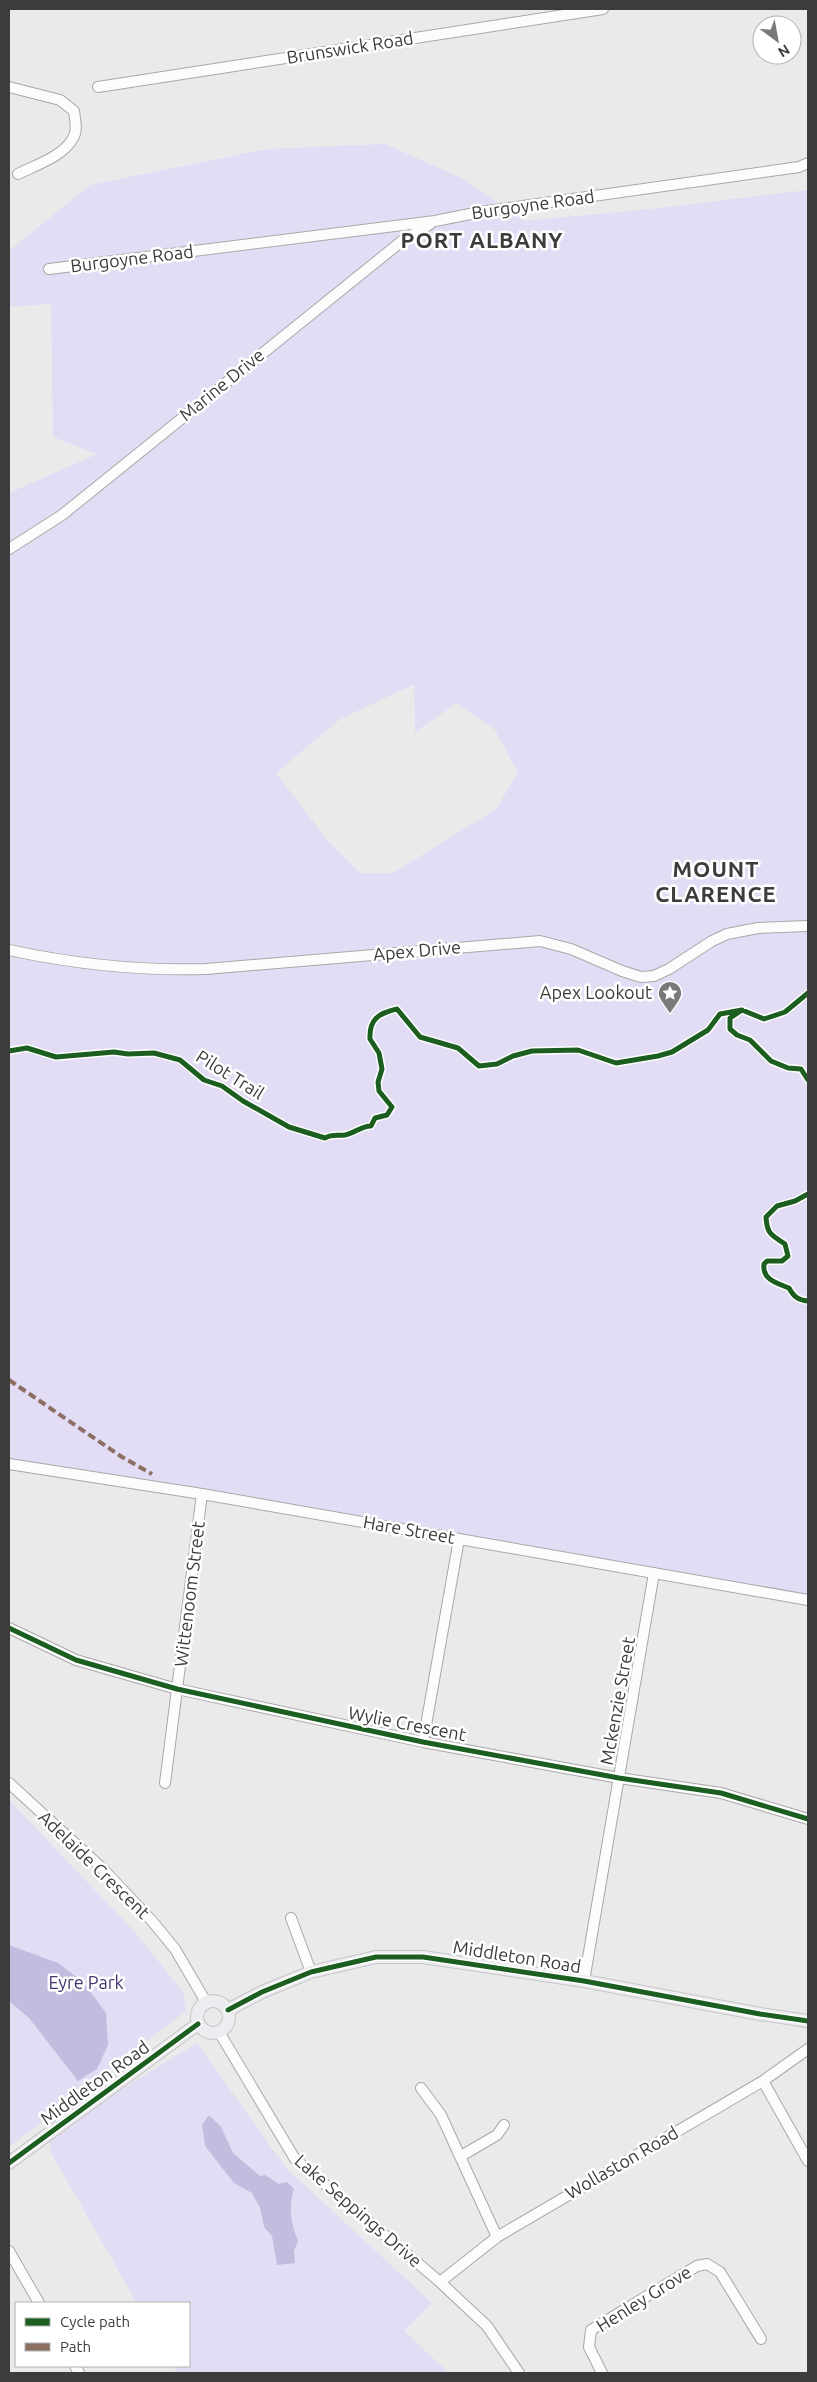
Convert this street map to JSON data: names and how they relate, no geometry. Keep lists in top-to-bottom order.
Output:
{
  "streets": {
    "main road": ["Middleton Road"],
    "street": [
      "Brunswick Road",
      "Burgoyne Road",
      "Marine Drive",
      "Apex Drive",
      "Hare Street",
      "Wittenoom Street",
      "Mckenzie Street",
      "Wylie Crescent",
      "Adelaide Crescent",
      "Wollaston Road",
      "Lake Seppings Drive",
      "Henley Grove"
    ],
    "cycle path": ["Pilot Trail"]
  },
  "crossings": [
    ["Burgoyne Road", "Marine Drive"],
    ["Hare Street", "Wittenoom Street"],
    ["Hare Street", "Mckenzie Street"],
    ["Wittenoom Street", "Wylie Crescent"],
    ["Mckenzie Street", "Wylie Crescent"],
    ["Mckenzie Street", "Middleton Road"],
    ["Adelaide Crescent", "Middleton Road"],
    ["Adelaide Crescent", "Lake Seppings Drive"],
    ["Middleton Road", "Lake Seppings Drive"],
    ["Wollaston Road", "Lake Seppings Drive"]
  ],
  "districts": ["PORT ALBANY", "MOUNT CLARENCE"],
  "parks": ["Eyre Park"],
  "places": {
    "place": ["Apex Lookout"]
  },
  "legend": ["Cycle path", "Path"],
  "north": "bottom right"
}
